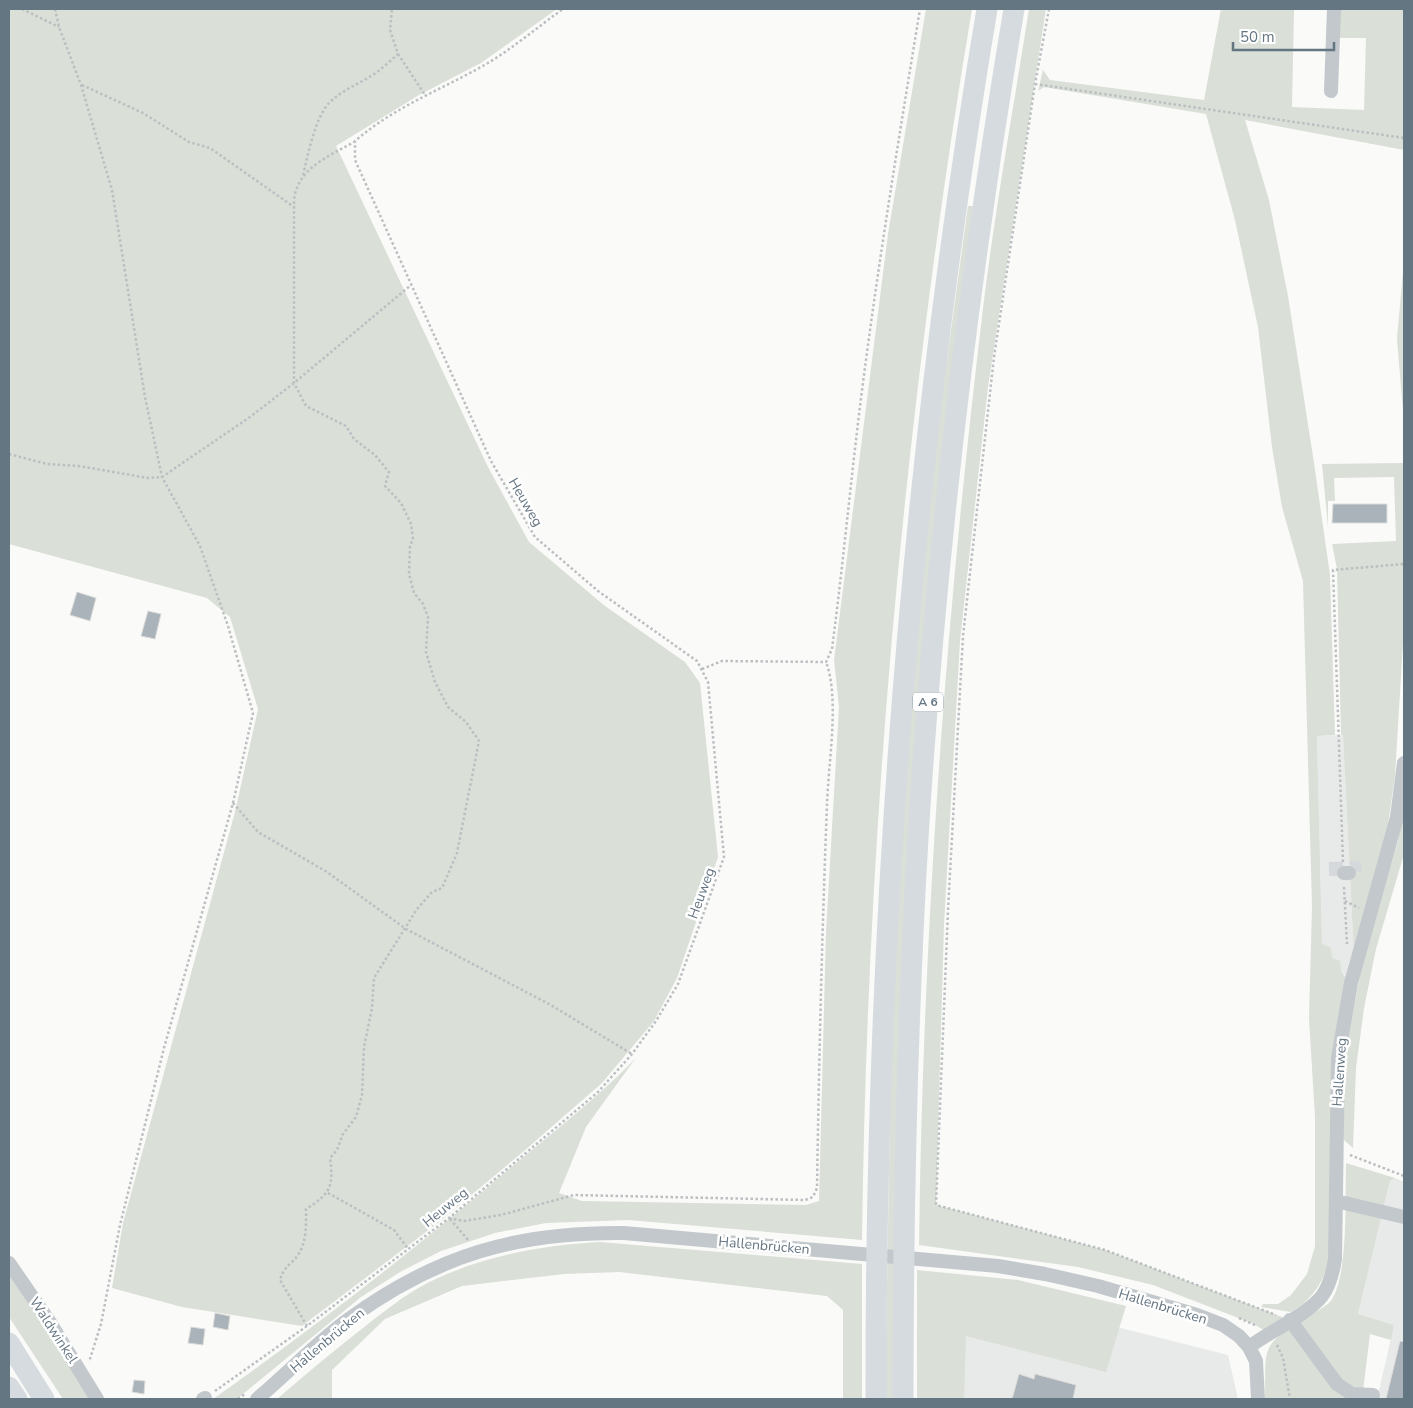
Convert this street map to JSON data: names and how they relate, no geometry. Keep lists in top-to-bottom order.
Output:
{
  "streets": {
    "highway": ["A 6"],
    "street": ["Hallenweg", "Hallenbrücken", "Waldwinkel"],
    "path": ["Heuweg"]
  },
  "crossings": [
    ["Hallenweg", "Hallenbrücken"]
  ],
  "scale_bar": "50 m"
}
